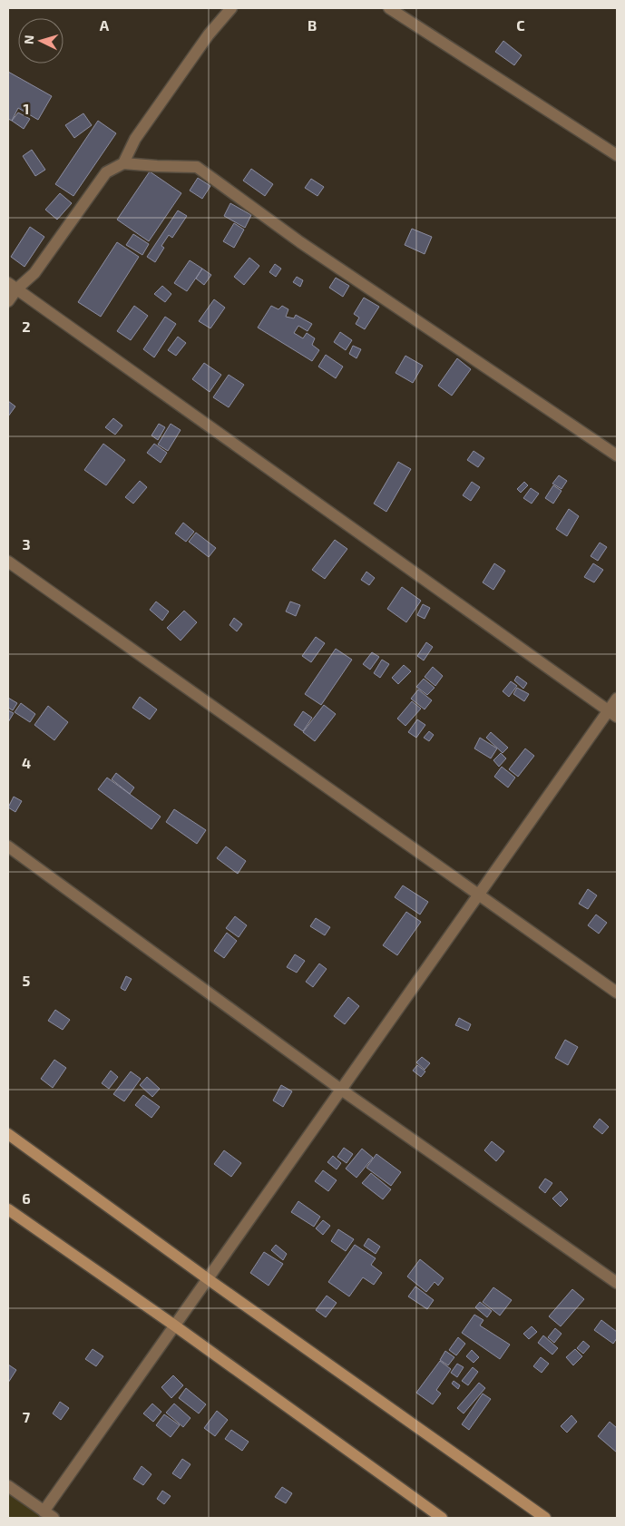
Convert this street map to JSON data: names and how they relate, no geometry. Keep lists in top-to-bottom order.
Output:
{
  "north": "left",
  "grid": {
    "columns": ["A", "B", "C"],
    "rows": [
      "1",
      "2",
      "3",
      "4",
      "5",
      "6",
      "7"
    ]
  }
}
